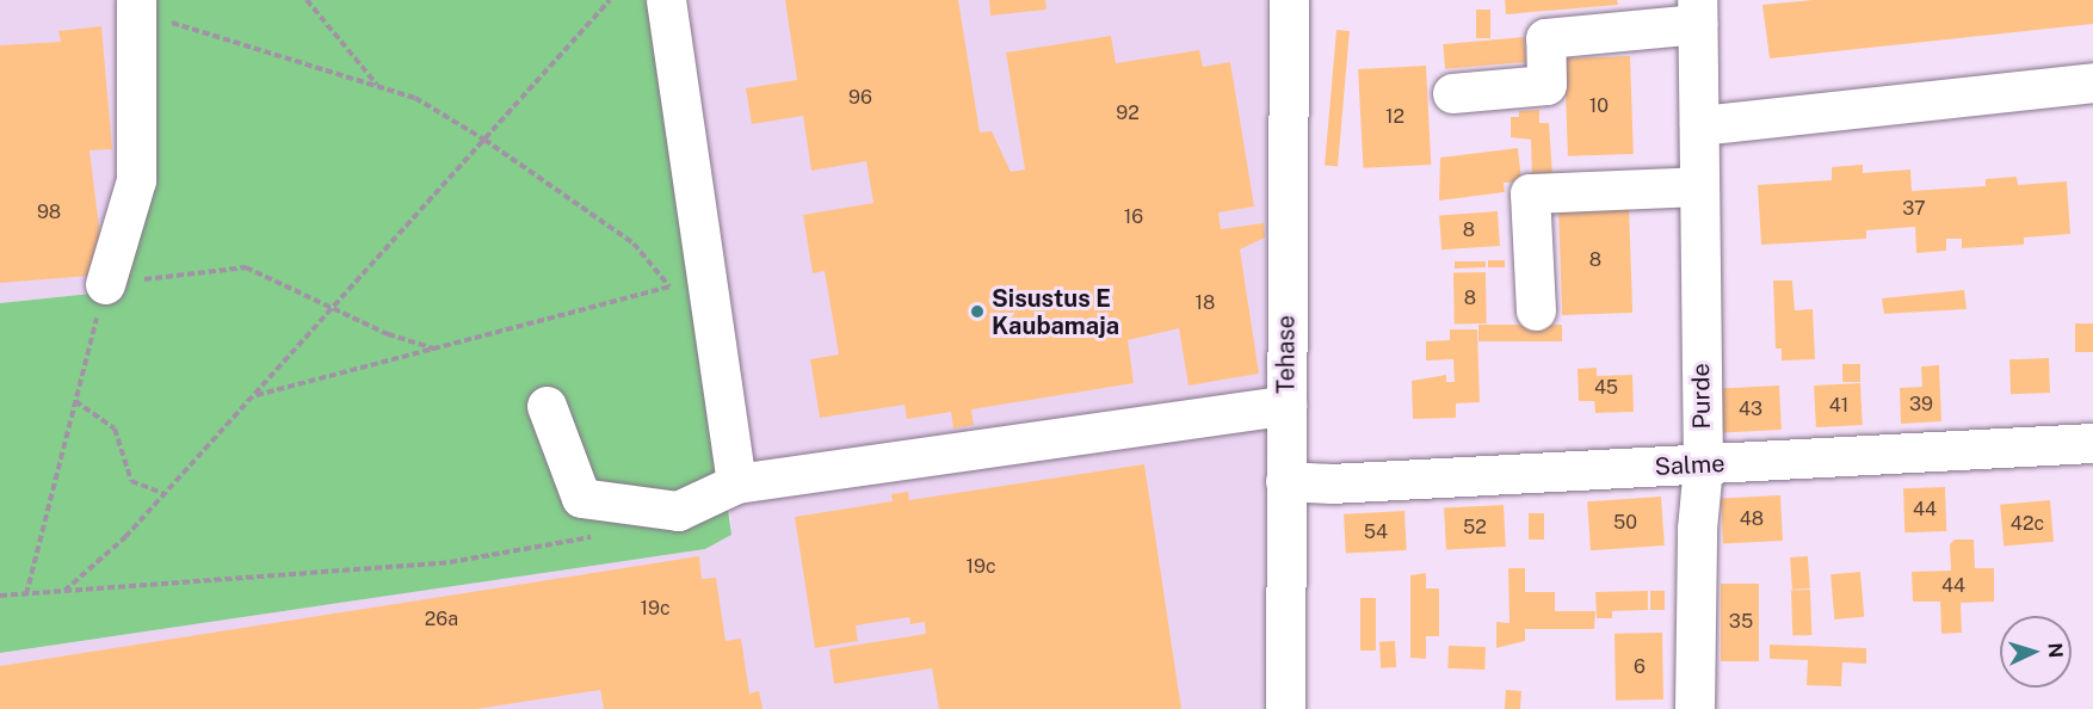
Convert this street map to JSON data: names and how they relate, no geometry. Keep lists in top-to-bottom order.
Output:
{
  "streets": {
    "street": ["Tehase", "Purde", "Salme"]
  },
  "crossings": [
    ["Tehase", "Salme"],
    ["Purde", "Salme"]
  ],
  "places": ["Sisustus E Kaubamaja"],
  "house_numbers": [
    "96",
    "10",
    "92",
    "12",
    "37",
    "98",
    "16",
    "8",
    "8",
    "8",
    "18",
    "45",
    "39",
    "41",
    "43",
    "44",
    "48",
    "50",
    "42c",
    "52",
    "54",
    "19c",
    "44",
    "19c",
    "26a",
    "35",
    "6"
  ],
  "north": "right"
}
